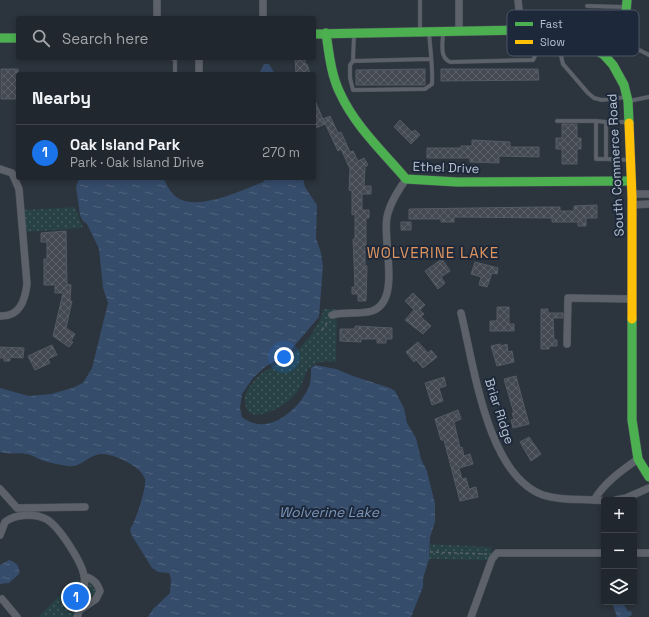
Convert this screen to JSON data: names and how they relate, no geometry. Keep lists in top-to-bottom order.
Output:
{
  "streets": {
    "street": ["South Commerce Road", "Ethel Drive", "Briar Ridge"]
  },
  "crossings": [
    ["South Commerce Road", "Ethel Drive"]
  ],
  "districts": ["WOLVERINE LAKE"],
  "water": ["Wolverine Lake"],
  "legend": ["Fast", "Slow"],
  "page": {
    "search": "Search here",
    "heading": "Nearby",
    "list": [
      {
        "mark": "1",
        "name": "Oak Island Park",
        "note": "Park · Oak Island Drive",
        "value": "270 m"
      }
    ],
    "map_buttons": ["+", "−"],
    "pins": "1"
  }
}
